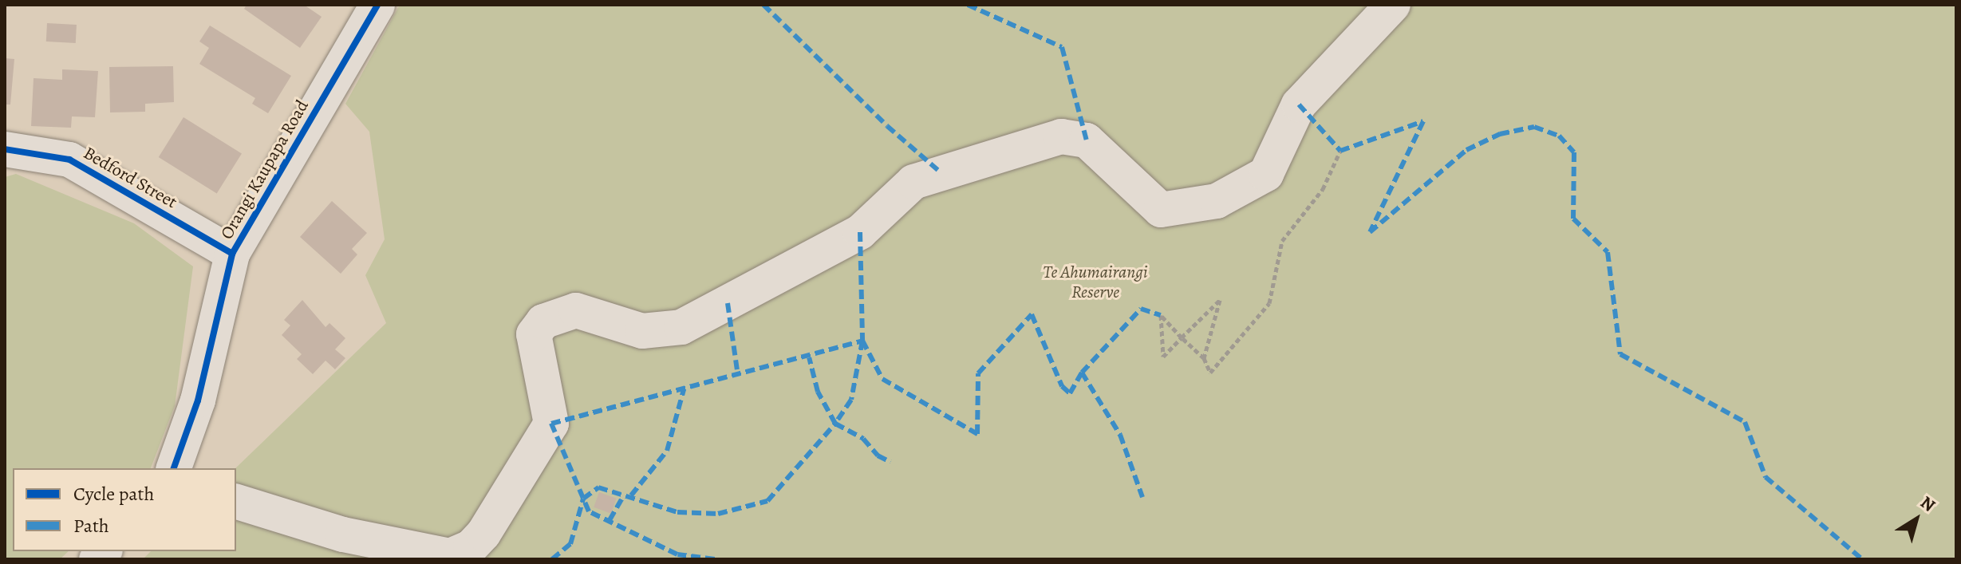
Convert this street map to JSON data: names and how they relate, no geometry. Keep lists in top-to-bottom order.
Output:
{
  "streets": {
    "street": ["Orangi Kaupapa Road", "Bedford Street"]
  },
  "crossings": [
    ["Orangi Kaupapa Road", "Bedford Street"]
  ],
  "parks": ["Te Ahumairangi Reserve"],
  "legend": ["Cycle path", "Path"],
  "north": "top right"
}
